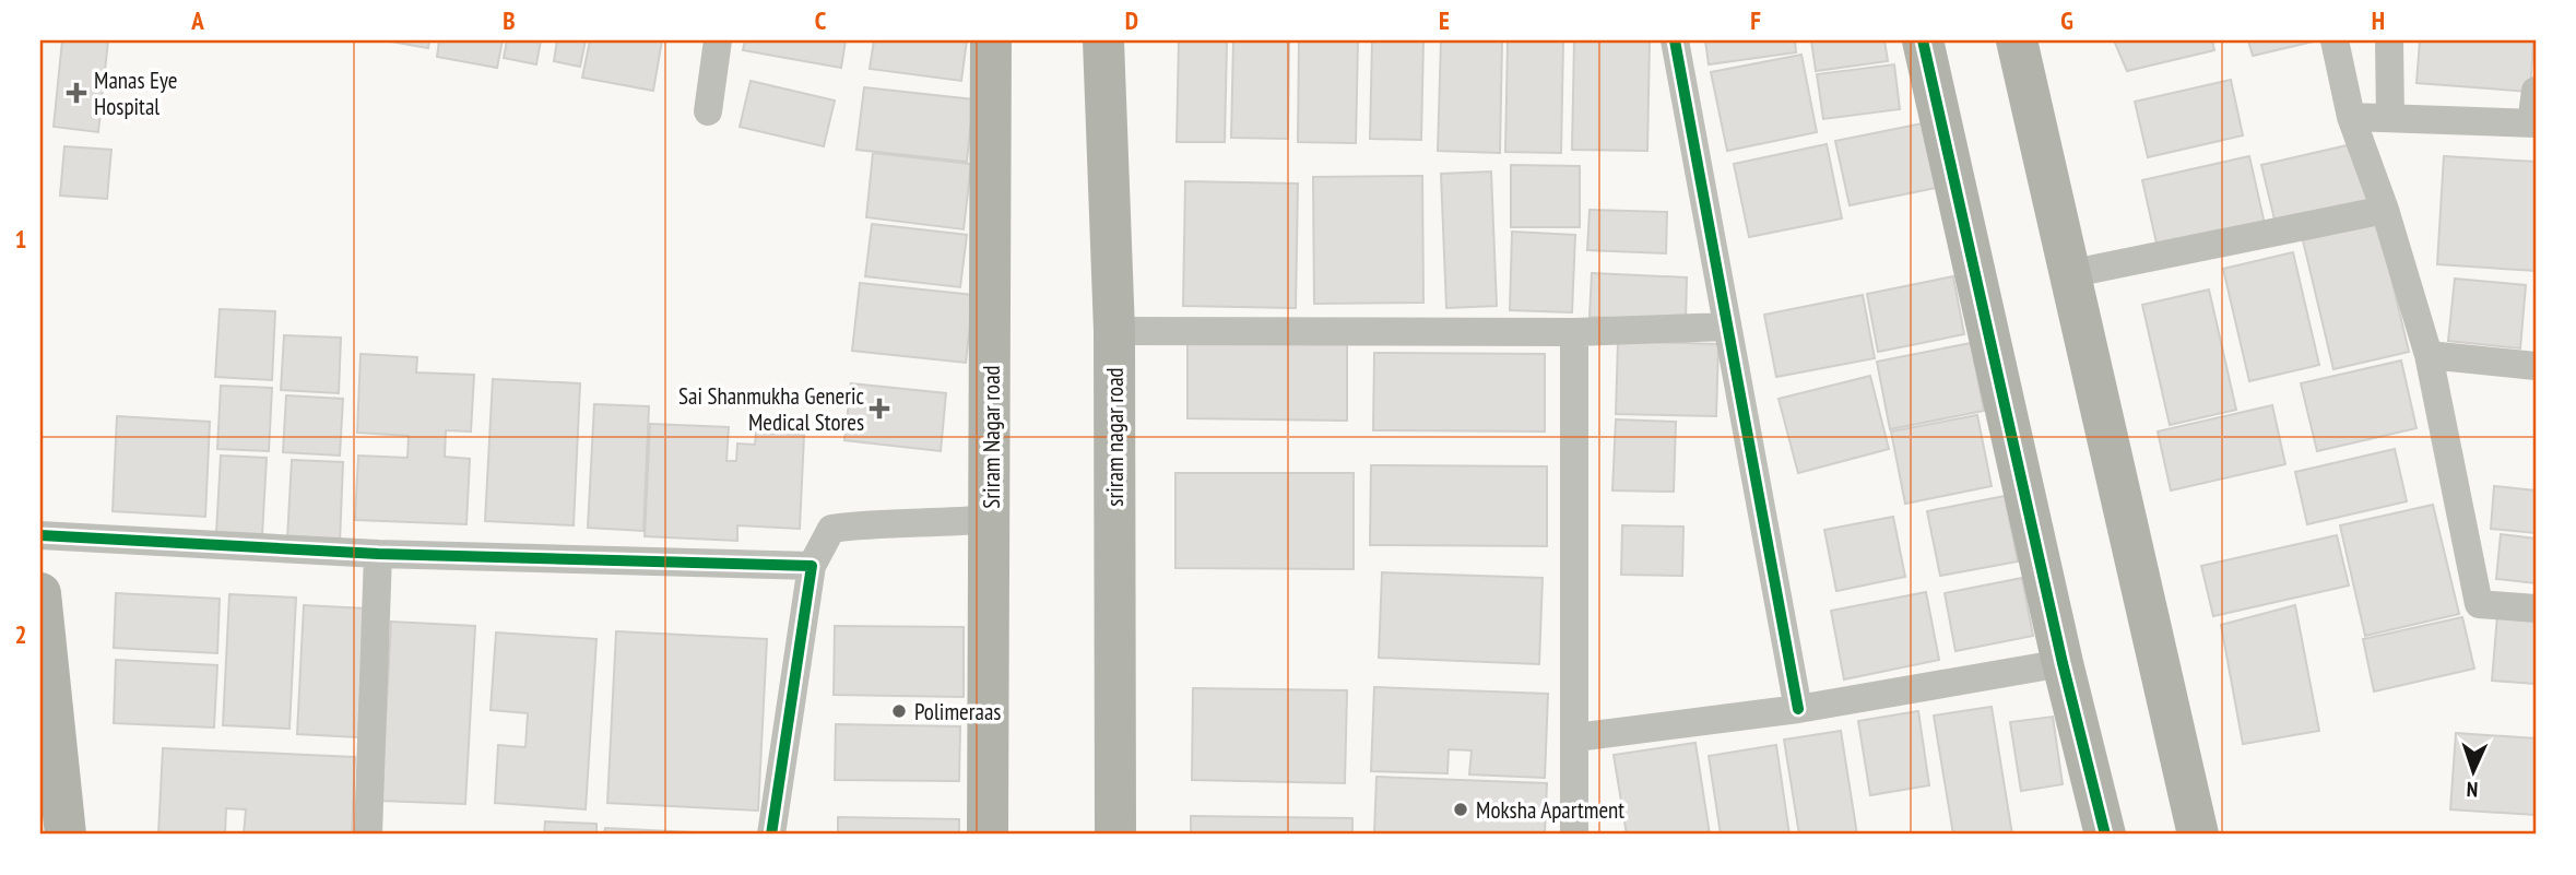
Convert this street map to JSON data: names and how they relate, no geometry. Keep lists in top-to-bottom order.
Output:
{
  "streets": {
    "street": ["Sriram Nagar road", "sriram nagar road"]
  },
  "places": {
    "health": ["Manas Eye Hospital", "Sai Shanmukha Generic Medical Stores"],
    "other": ["Polimeraas", "Moksha Apartment"]
  },
  "north": "bottom",
  "grid": {
    "columns": [
      "A",
      "B",
      "C",
      "D",
      "E",
      "F",
      "G",
      "H"
    ],
    "rows": ["1", "2"]
  }
}
